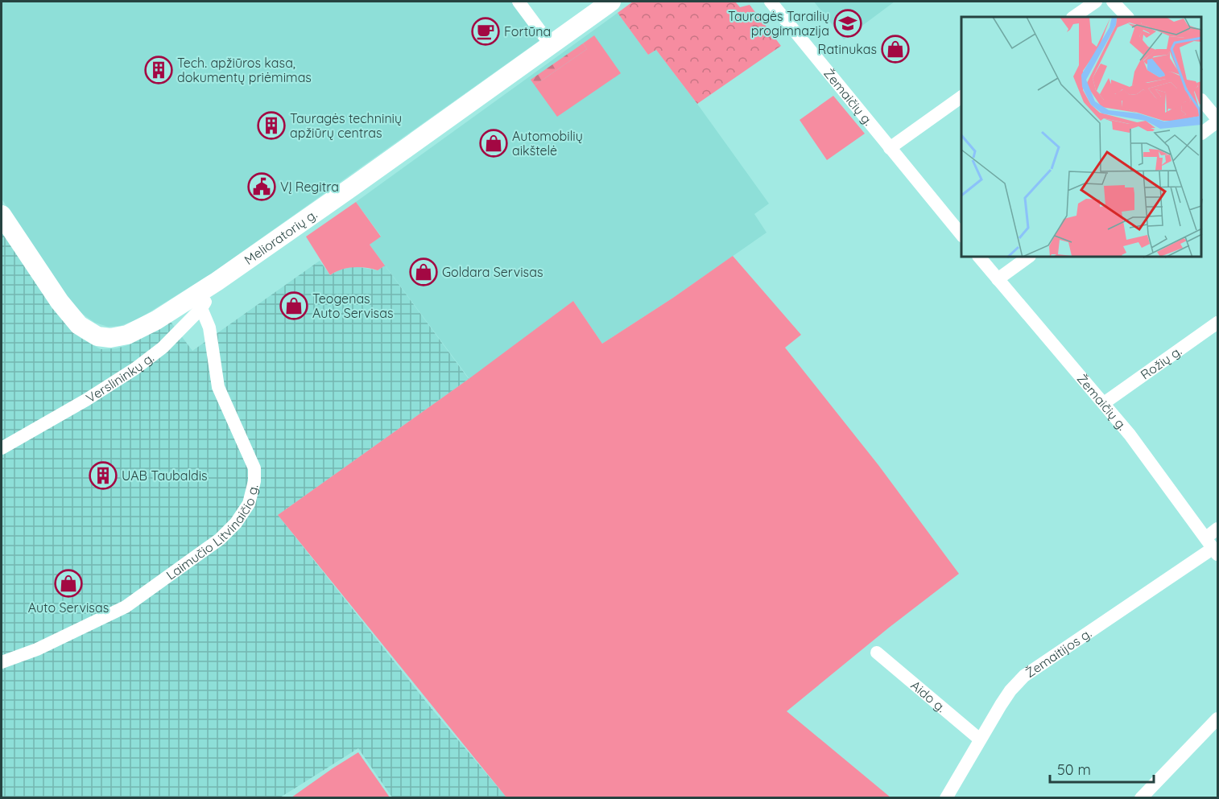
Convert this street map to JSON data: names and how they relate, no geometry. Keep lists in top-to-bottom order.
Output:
{
  "streets": {
    "main road": ["Melioratorių g."],
    "street": [
      "Žemaičių g.",
      "Rožių g.",
      "Verslininkų g.",
      "Laimučio Litvinaičio g.",
      "Žemaitijos g.",
      "Aido g."
    ]
  },
  "crossings": [
    ["Žemaičių g.", "Rožių g."],
    ["Žemaičių g.", "Žemaitijos g."],
    ["Melioratorių g.", "Verslininkų g."],
    ["Verslininkų g.", "Laimučio Litvinaičio g."],
    ["Žemaitijos g.", "Aido g."]
  ],
  "places": {
    "school or university": ["Tauragės Tarailių progimnazija"],
    "cafe": ["Fortūna"],
    "shop": [
      "Ratinukas",
      "Automobilių aikštelė",
      "Goldara Servisas",
      "Teogenas Auto Servisas",
      "Auto Servisas"
    ],
    "building": ["Tech. apžiūros kasa, dokumentų priėmimas", "Tauragės techninių apžiūrų centras", "UAB Taubaldis"],
    "public building": ["VĮ Regitra"]
  },
  "scale_bar": "50 m"
}
